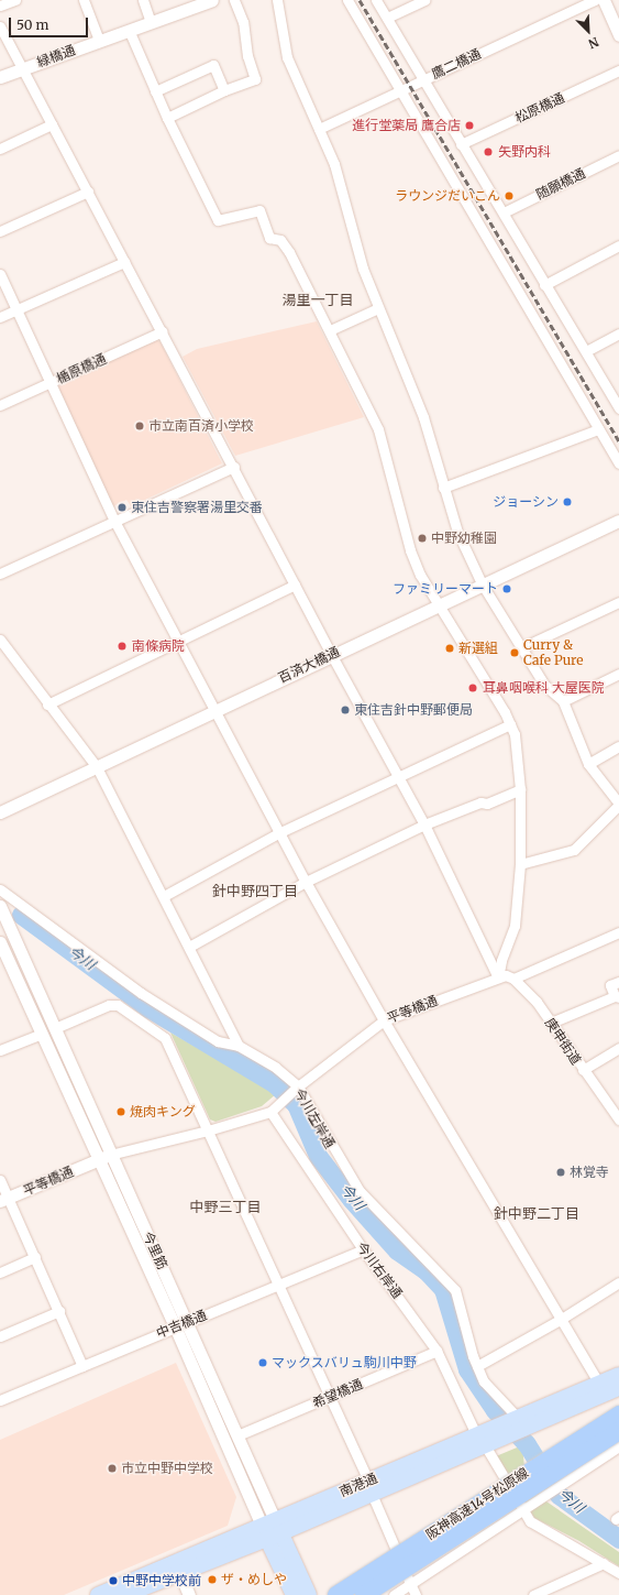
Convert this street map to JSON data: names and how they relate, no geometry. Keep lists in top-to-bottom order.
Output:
{
  "streets": {
    "highway": ["阪神高速14号松原線"],
    "main road": ["今里筋", "南港通"],
    "street": [
      "緑橋通",
      "鷹二橋通",
      "松原橋通",
      "随願橋通",
      "楯原橋通",
      "百済大橋通",
      "平等橋通",
      "庚申街道",
      "今川左岸通",
      "今川右岸通",
      "中吉橋通",
      "希望橋通"
    ]
  },
  "crossings": [
    ["平等橋通", "今川左岸通"],
    ["平等橋通", "今里筋"],
    ["平等橋通", "今川右岸通"],
    ["今川左岸通", "南港通"],
    ["今里筋", "中吉橋通"],
    ["今里筋", "希望橋通"],
    ["今里筋", "南港通"],
    ["今川右岸通", "中吉橋通"],
    ["今川右岸通", "希望橋通"],
    ["今川右岸通", "南港通"]
  ],
  "districts": [
    "湯里一丁目",
    "針中野四丁目",
    "中野三丁目",
    "針中野二丁目"
  ],
  "water": ["今川"],
  "places": [
    "進行堂薬局 鷹合店",
    "矢野内科",
    "ラウンジだいこん",
    "市立南百済小学校",
    "ジョーシン",
    "東住吉警察署湯里交番",
    "中野幼稚園",
    "ファミリーマート",
    "南條病院",
    "新選組",
    "Curry & Cafe Pure",
    "耳鼻咽喉科 大屋医院",
    "東住吉針中野郵便局",
    "焼肉キング",
    "林覚寺",
    "マックスバリュ駒川中野",
    "市立中野中学校",
    "ザ・めしや",
    "中野中学校前"
  ],
  "scale_bar": "50 m",
  "north": "bottom right"
}
